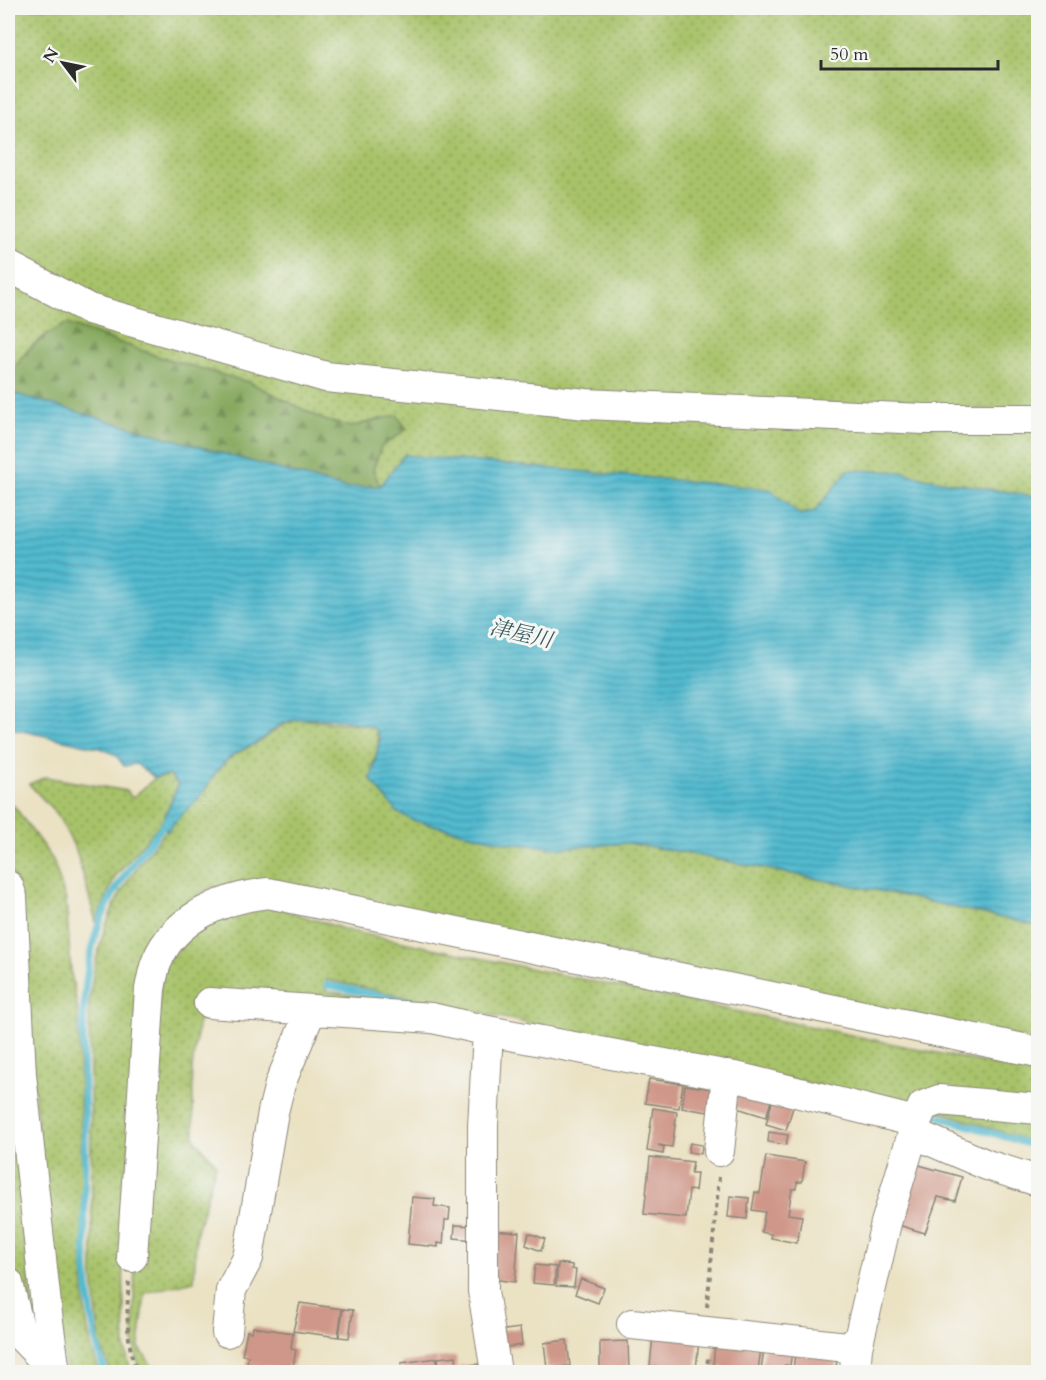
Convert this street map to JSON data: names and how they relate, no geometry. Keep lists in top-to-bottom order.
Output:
{
  "water": ["津屋川"],
  "scale_bar": "50 m",
  "north": "top left"
}
